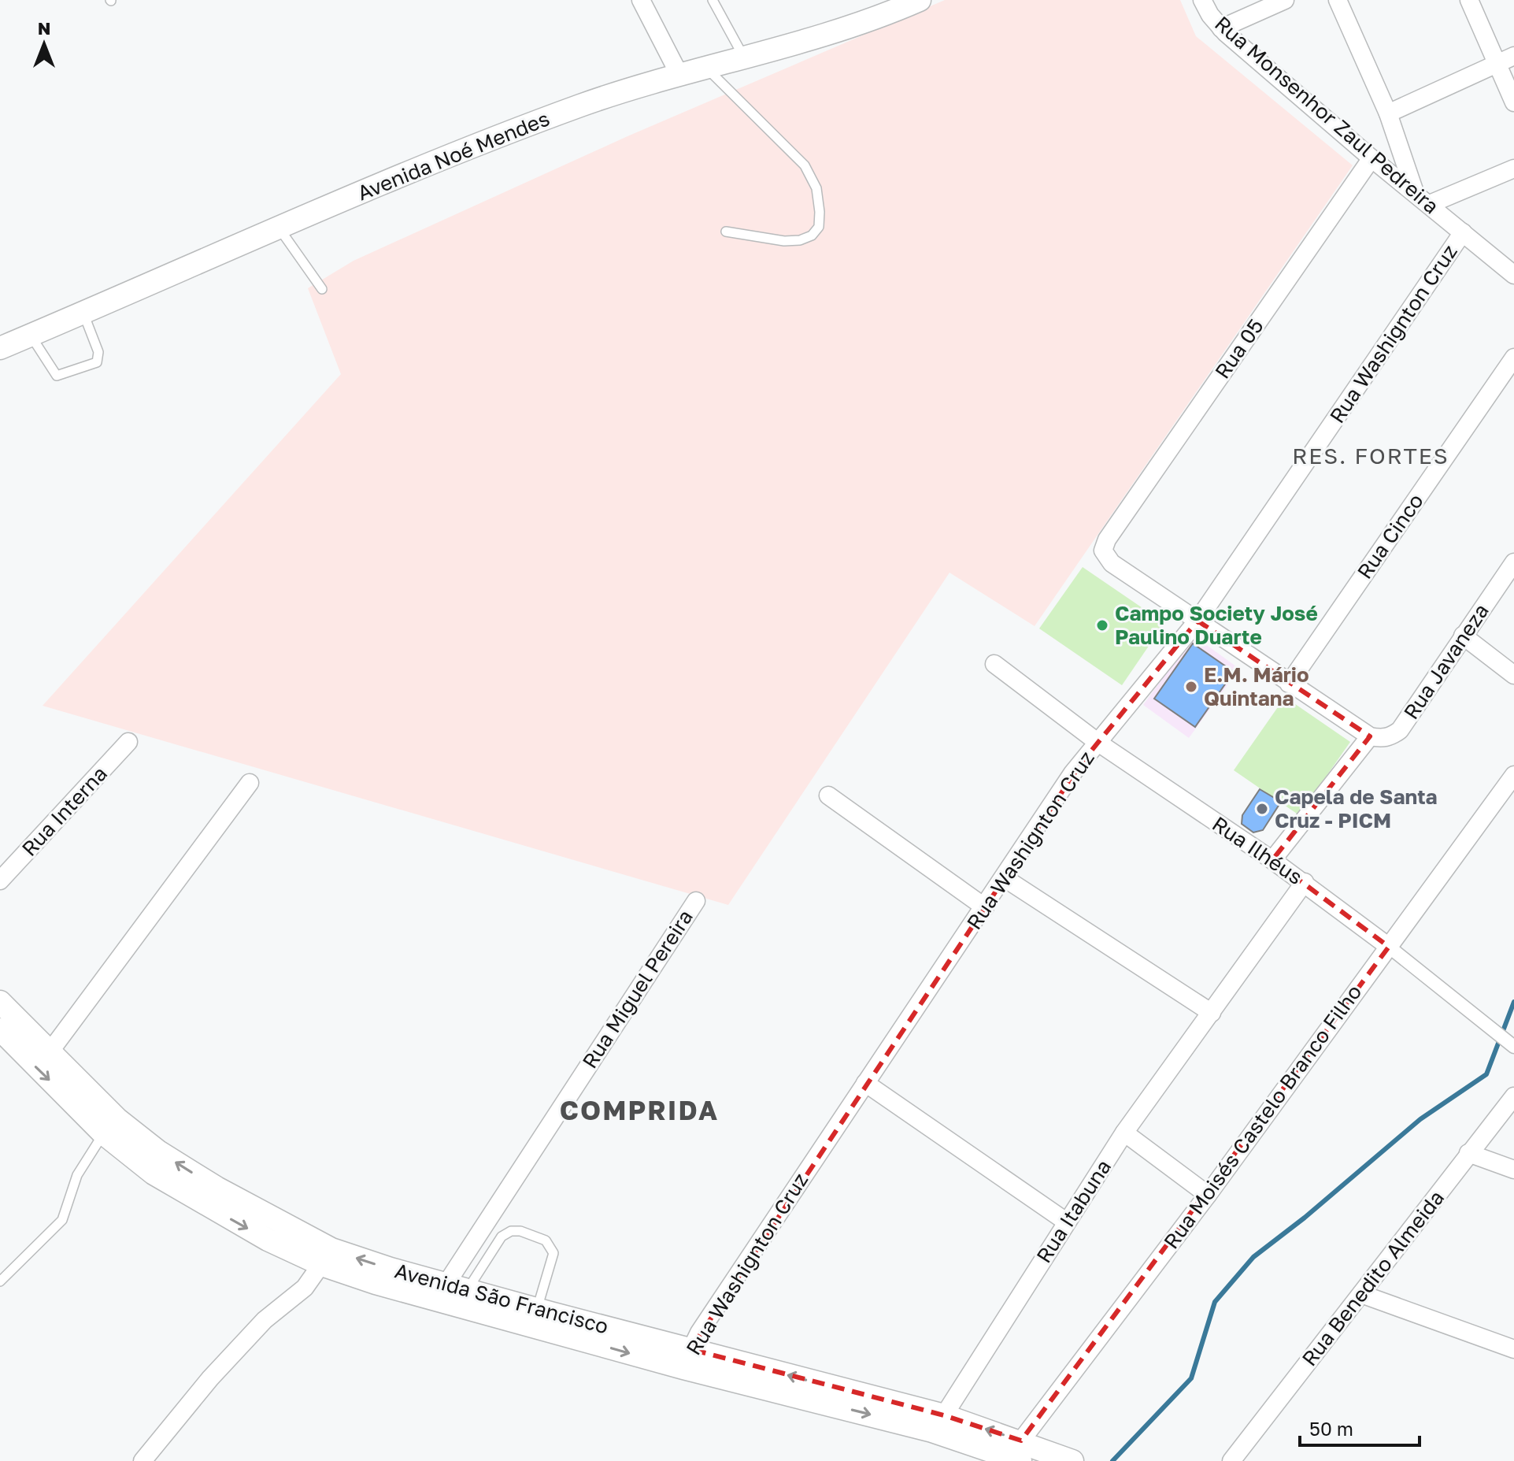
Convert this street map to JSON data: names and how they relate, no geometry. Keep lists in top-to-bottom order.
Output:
{
  "streets": {
    "street": [
      "Rua Monsenhor Zaul Pedreira",
      "Avenida Noé Mendes",
      "Rua Washignton Cruz",
      "Rua 05",
      "Rua Cinco",
      "Rua Javaneza",
      "Rua Interna",
      "Rua Ilhéus",
      "Rua Miguel Pereira",
      "Rua Moisés Castelo Branco Filho",
      "Rua Itabuna",
      "Rua Benedito Almeida",
      "Avenida São Francisco"
    ]
  },
  "crossings": [
    ["Rua Monsenhor Zaul Pedreira", "Rua Washignton Cruz"],
    ["Rua Monsenhor Zaul Pedreira", "Rua 05"],
    ["Rua Washignton Cruz", "Rua 05"],
    ["Rua Washignton Cruz", "Rua Ilhéus"],
    ["Rua Washignton Cruz", "Avenida São Francisco"],
    ["Rua Ilhéus", "Rua Moisés Castelo Branco Filho"],
    ["Rua Ilhéus", "Rua Itabuna"],
    ["Rua Miguel Pereira", "Avenida São Francisco"],
    ["Rua Moisés Castelo Branco Filho", "Avenida São Francisco"],
    ["Rua Itabuna", "Avenida São Francisco"]
  ],
  "districts": ["RES. FORTES", "COMPRIDA"],
  "places": ["Campo Society José Paulino Duarte", "E.M. Mário Quintana", "Capela de Santa Cruz - PICM"],
  "scale_bar": "50 m",
  "north": "top"
}
